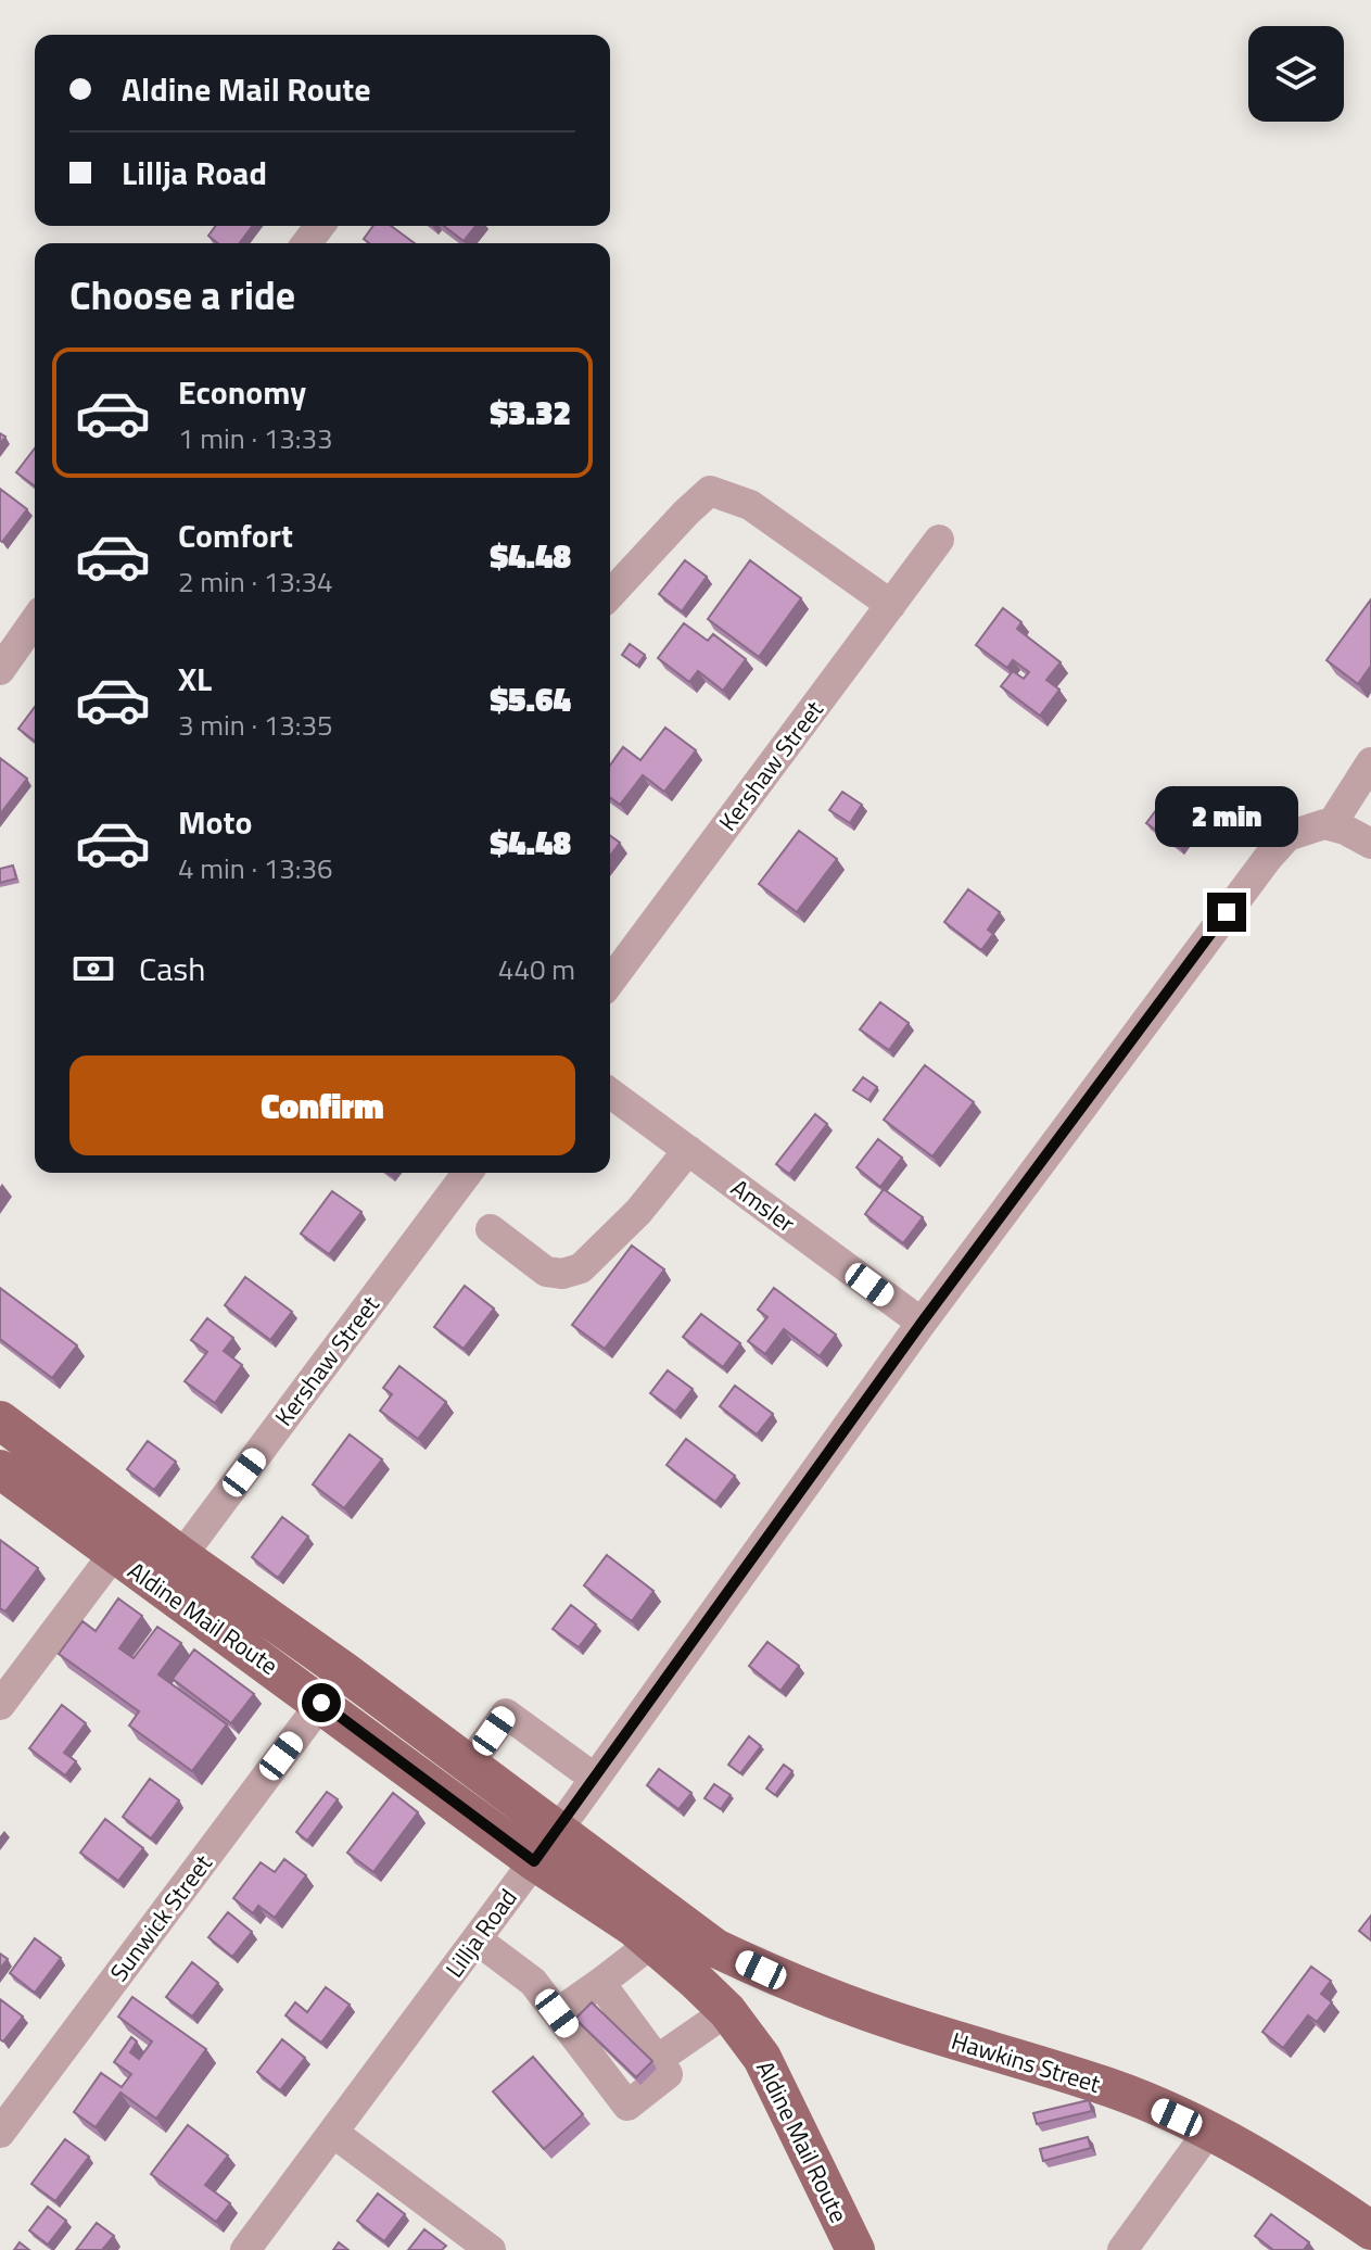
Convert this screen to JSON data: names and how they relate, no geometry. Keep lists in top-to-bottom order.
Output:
{
  "streets": {
    "main road": ["Aldine Mail Route", "Hawkins Street"],
    "street": [
      "Kershaw Street",
      "Amsler",
      "Sunwick Street",
      "Lillja Road"
    ]
  },
  "crossings": [
    ["Kershaw Street", "Aldine Mail Route"],
    ["Amsler", "Lillja Road"],
    ["Aldine Mail Route", "Sunwick Street"],
    ["Aldine Mail Route", "Lillja Road"],
    ["Aldine Mail Route", "Hawkins Street"]
  ],
  "page": {
    "banner": ["Aldine Mail Route", "Lillja Road"],
    "heading": "Choose a ride",
    "list": [
      {
        "name": "Economy",
        "note": "1 min · 13:33",
        "value": "$3.32"
      },
      {
        "name": "Comfort",
        "note": "2 min · 13:34",
        "value": "$4.48"
      },
      {
        "name": "XL",
        "note": "3 min · 13:35",
        "value": "$5.64"
      },
      {
        "name": "Moto",
        "note": "4 min · 13:36",
        "value": "$4.48"
      }
    ],
    "bubble": "2 min",
    "pay": ["Cash", "440 m"],
    "buttons": "Confirm"
  }
}
